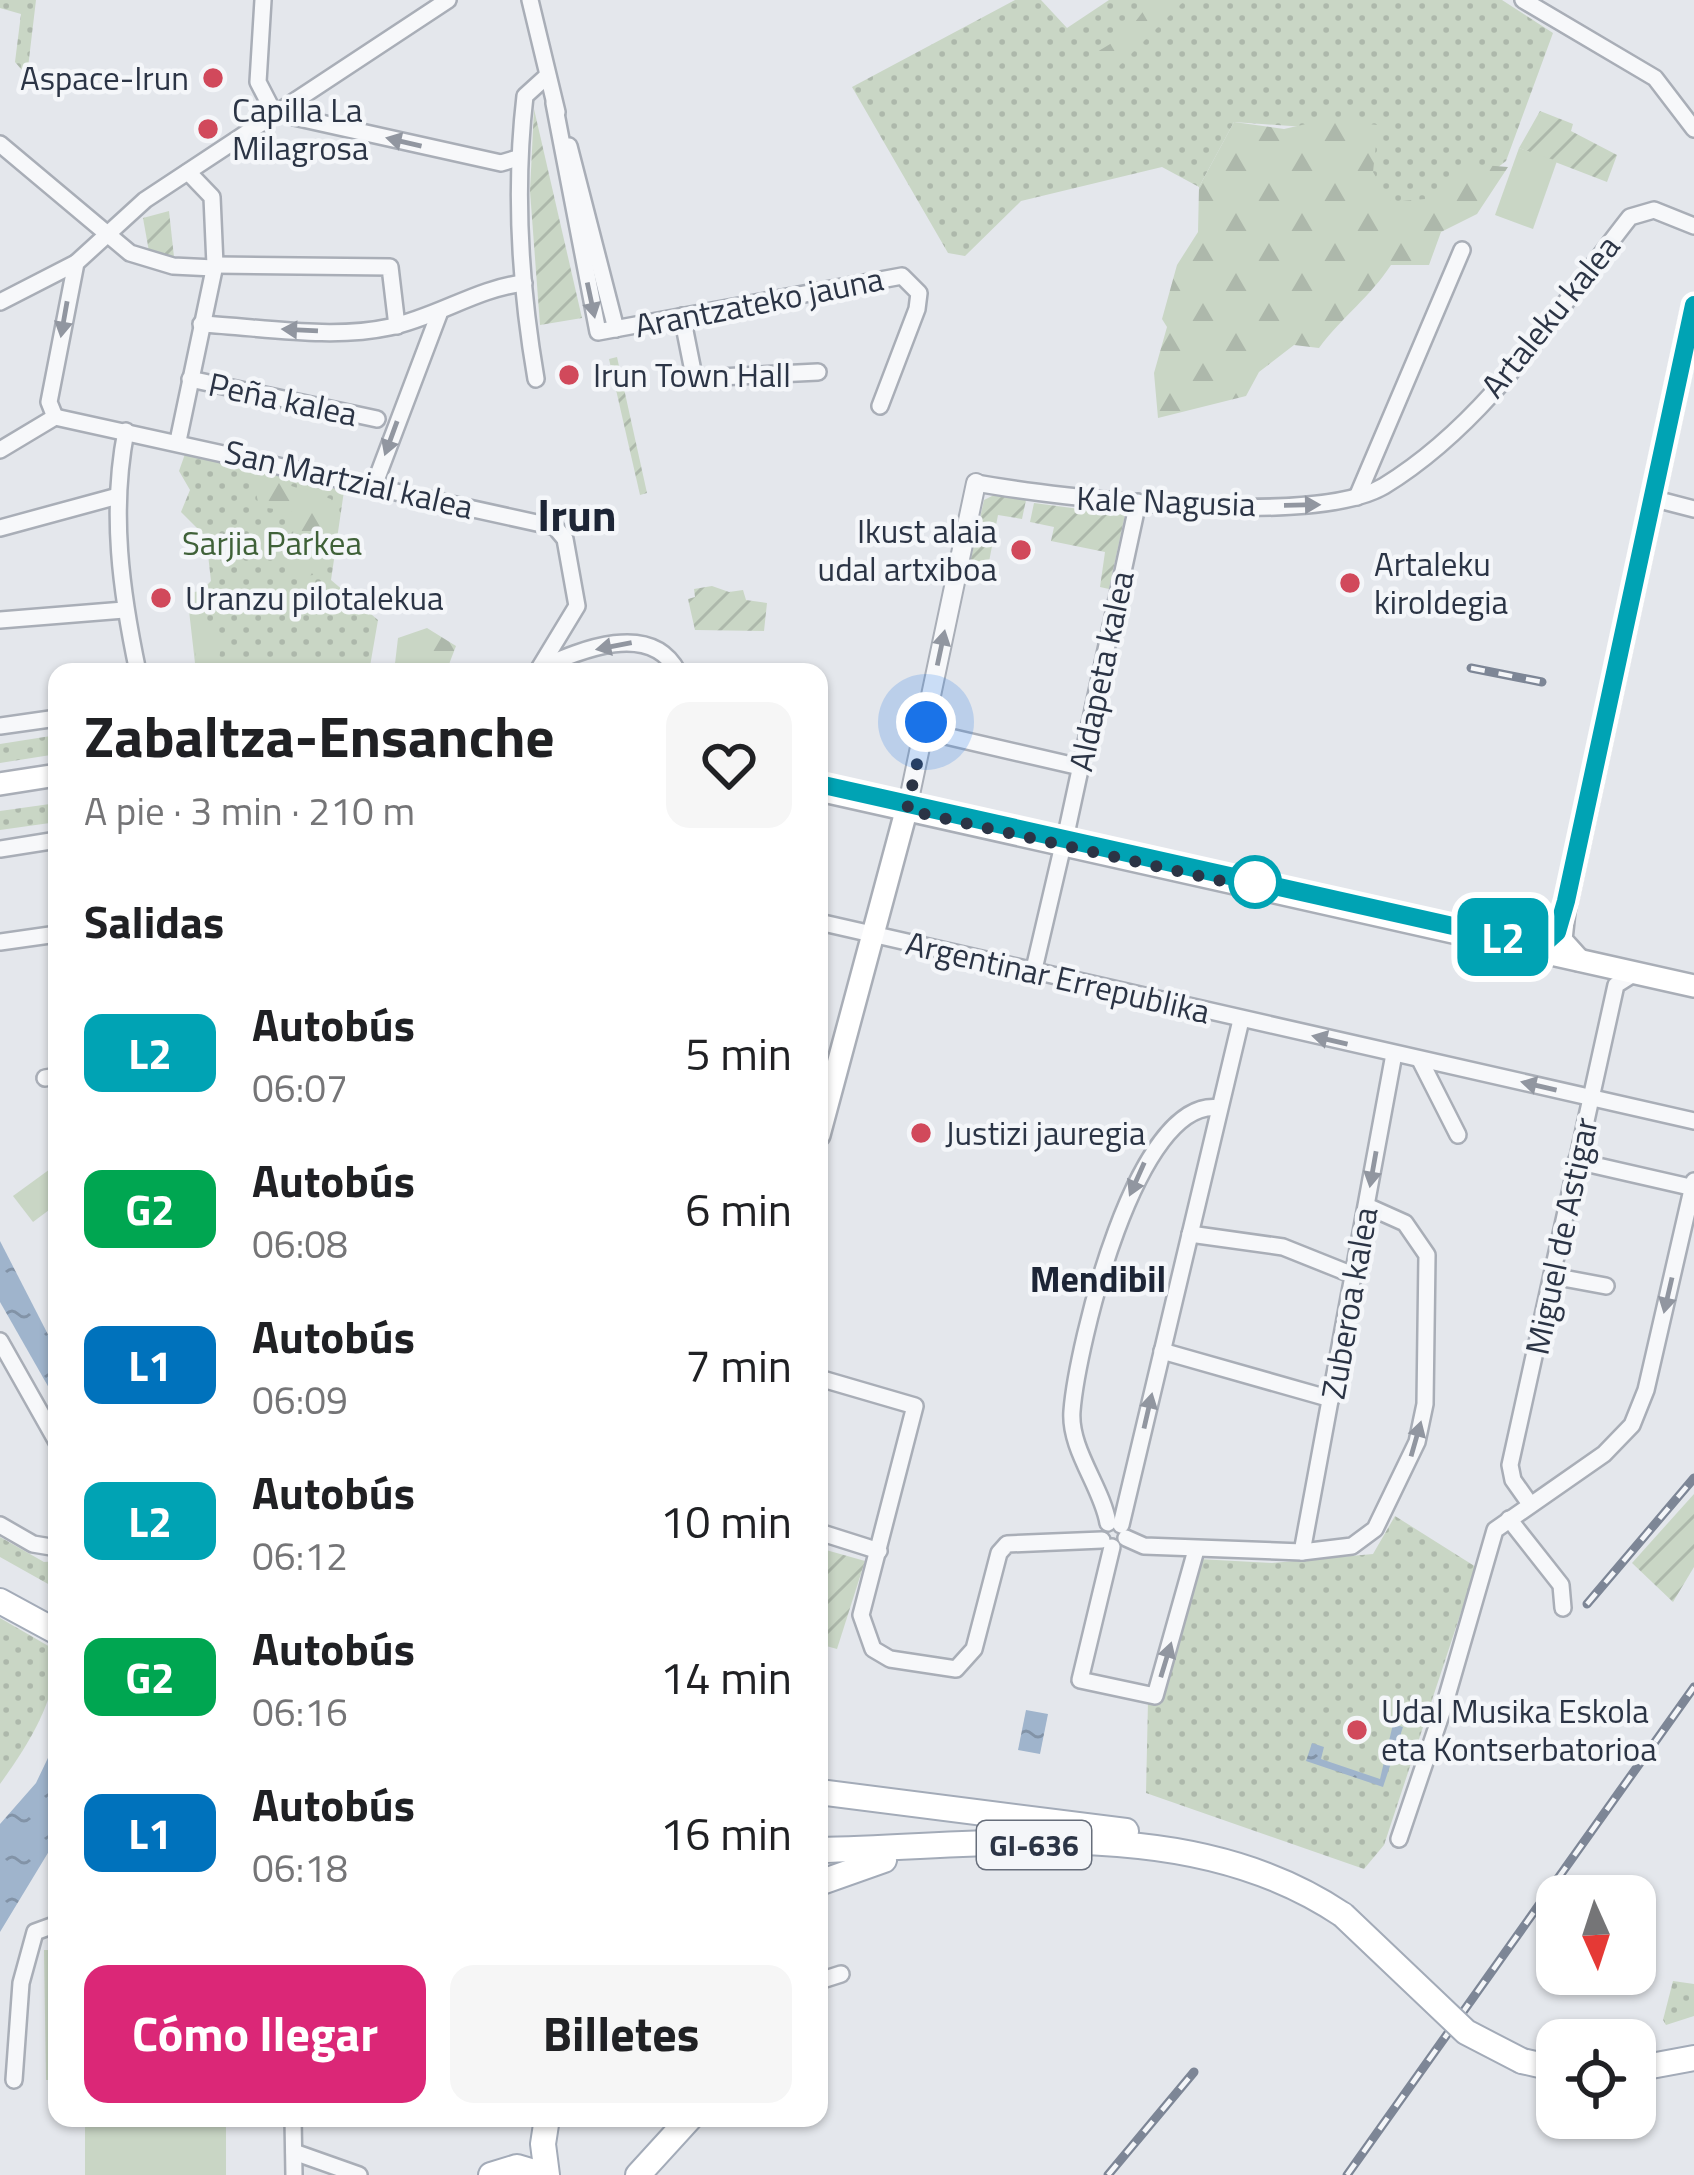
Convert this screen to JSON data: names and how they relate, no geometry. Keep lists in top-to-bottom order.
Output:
{
  "streets": {
    "main road": ["GI-636"],
    "street": [
      "Arantzateko jauna",
      "Artaleku kalea",
      "Peña kalea",
      "San Martzial kalea",
      "Kale Nagusia",
      "Aldapeta kalea",
      "Argentinar Errepublika",
      "Miguel de Astigar",
      "Zuberoa kalea"
    ]
  },
  "crossings": [
    ["Artaleku kalea", "Kale Nagusia"],
    ["Kale Nagusia", "Aldapeta kalea"],
    ["Aldapeta kalea", "Argentinar Errepublika"],
    ["Argentinar Errepublika", "Miguel de Astigar"],
    ["Argentinar Errepublika", "Zuberoa kalea"]
  ],
  "one_way": ["Kale Nagusia", "Argentinar Errepublika"],
  "districts": ["Irun", "Mendibil"],
  "parks": ["Sarjia Parkea"],
  "places": [
    "Aspace-Irun",
    "Capilla La Milagrosa",
    "Irun Town Hall",
    "Ikust alaia udal artxiboa",
    "Artaleku kiroldegia",
    "Uranzu pilotalekua",
    "Justizi jauregia",
    "Udal Musika Eskola eta Kontserbatorioa"
  ],
  "lines": ["bus line L2"],
  "north": "bottom",
  "page": {
    "on_map": "L2",
    "heading": [
      ["Zabaltza-Ensanche", "A pie · 3 min · 210 m"],
      "Salidas"
    ],
    "list": [
      {
        "mark": "L2",
        "name": "Autobús",
        "note": "06:07",
        "value": "5 min"
      },
      {
        "mark": "G2",
        "name": "Autobús",
        "note": "06:08",
        "value": "6 min"
      },
      {
        "mark": "L1",
        "name": "Autobús",
        "note": "06:09",
        "value": "7 min"
      },
      {
        "mark": "L2",
        "name": "Autobús",
        "note": "06:12",
        "value": "10 min"
      },
      {
        "mark": "G2",
        "name": "Autobús",
        "note": "06:16",
        "value": "14 min"
      },
      {
        "mark": "L1",
        "name": "Autobús",
        "note": "06:18",
        "value": "16 min"
      }
    ],
    "buttons": ["Cómo llegar", "Billetes"]
  }
}
